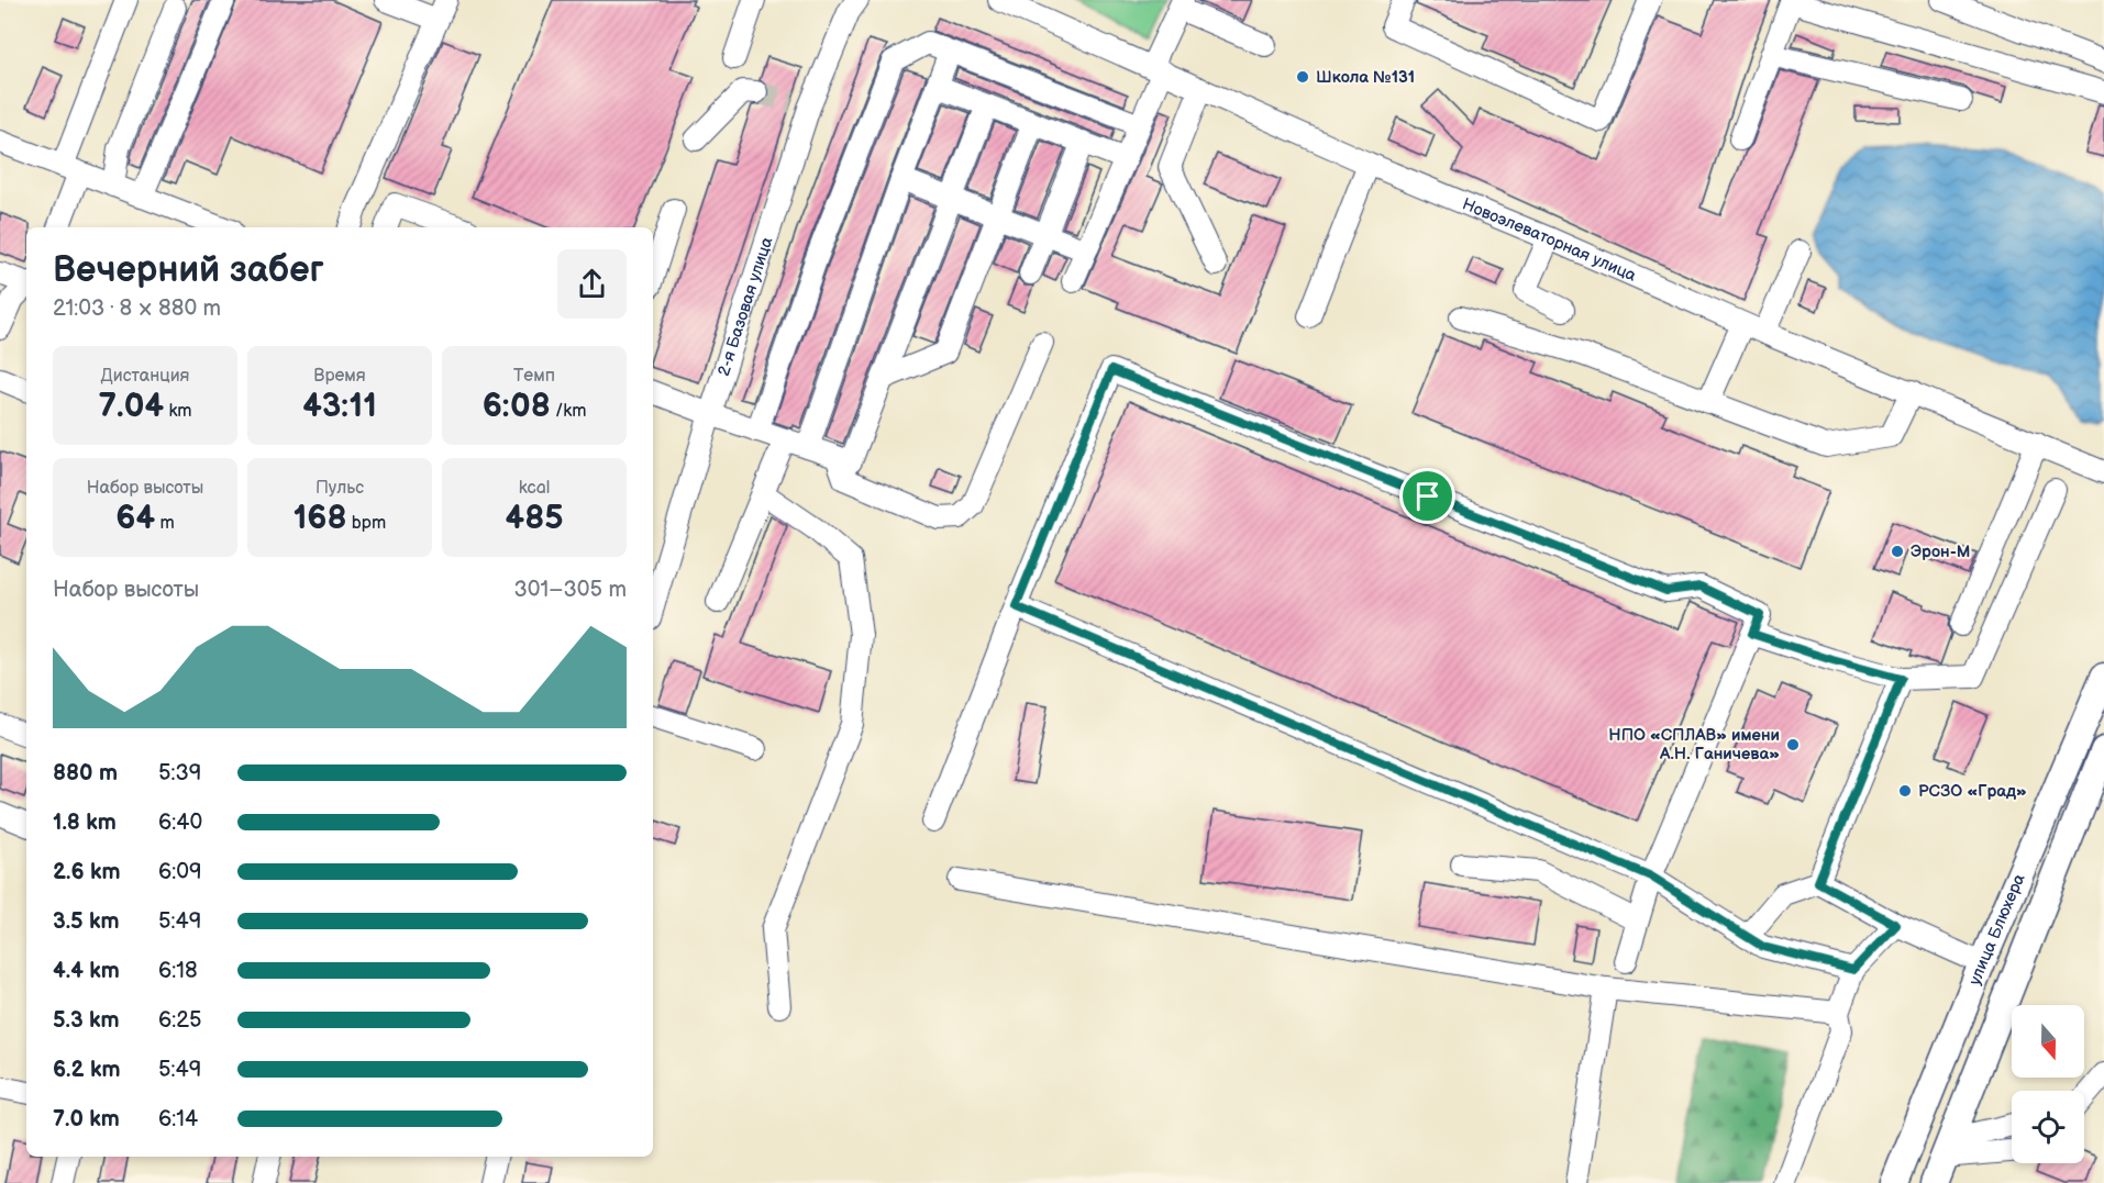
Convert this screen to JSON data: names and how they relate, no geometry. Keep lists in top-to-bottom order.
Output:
{
  "streets": {
    "main road": ["улица Блюхера"],
    "street": ["Новоэлеваторная улица", "2-я Базовая улица"]
  },
  "places": [
    "Школа №131",
    "Эрон-М",
    "НПО «СПЛАВ» имени А.Н. Ганичева»",
    "РСЗО «Град»"
  ],
  "north": "bottom",
  "page": {
    "heading": ["Вечерний забег", "21:03 · 8 × 880 m"],
    "stats": [
      ["Дистанция", "7.04 km"],
      ["Время", "43:11"],
      ["Темп", "6:08 /km"],
      ["Набор высоты", "64 m"],
      ["Пульс", "168 bpm"],
      ["kcal", "485"]
    ],
    "chart": ["Набор высоты", "301–305 m"],
    "list": [
      {
        "name": "880 m",
        "note": "5:39"
      },
      {
        "name": "1.8 km",
        "note": "6:40"
      },
      {
        "name": "2.6 km",
        "note": "6:09"
      },
      {
        "name": "3.5 km",
        "note": "5:49"
      },
      {
        "name": "4.4 km",
        "note": "6:18"
      },
      {
        "name": "5.3 km",
        "note": "6:25"
      },
      {
        "name": "6.2 km",
        "note": "5:49"
      },
      {
        "name": "7.0 km",
        "note": "6:14"
      }
    ]
  }
}
